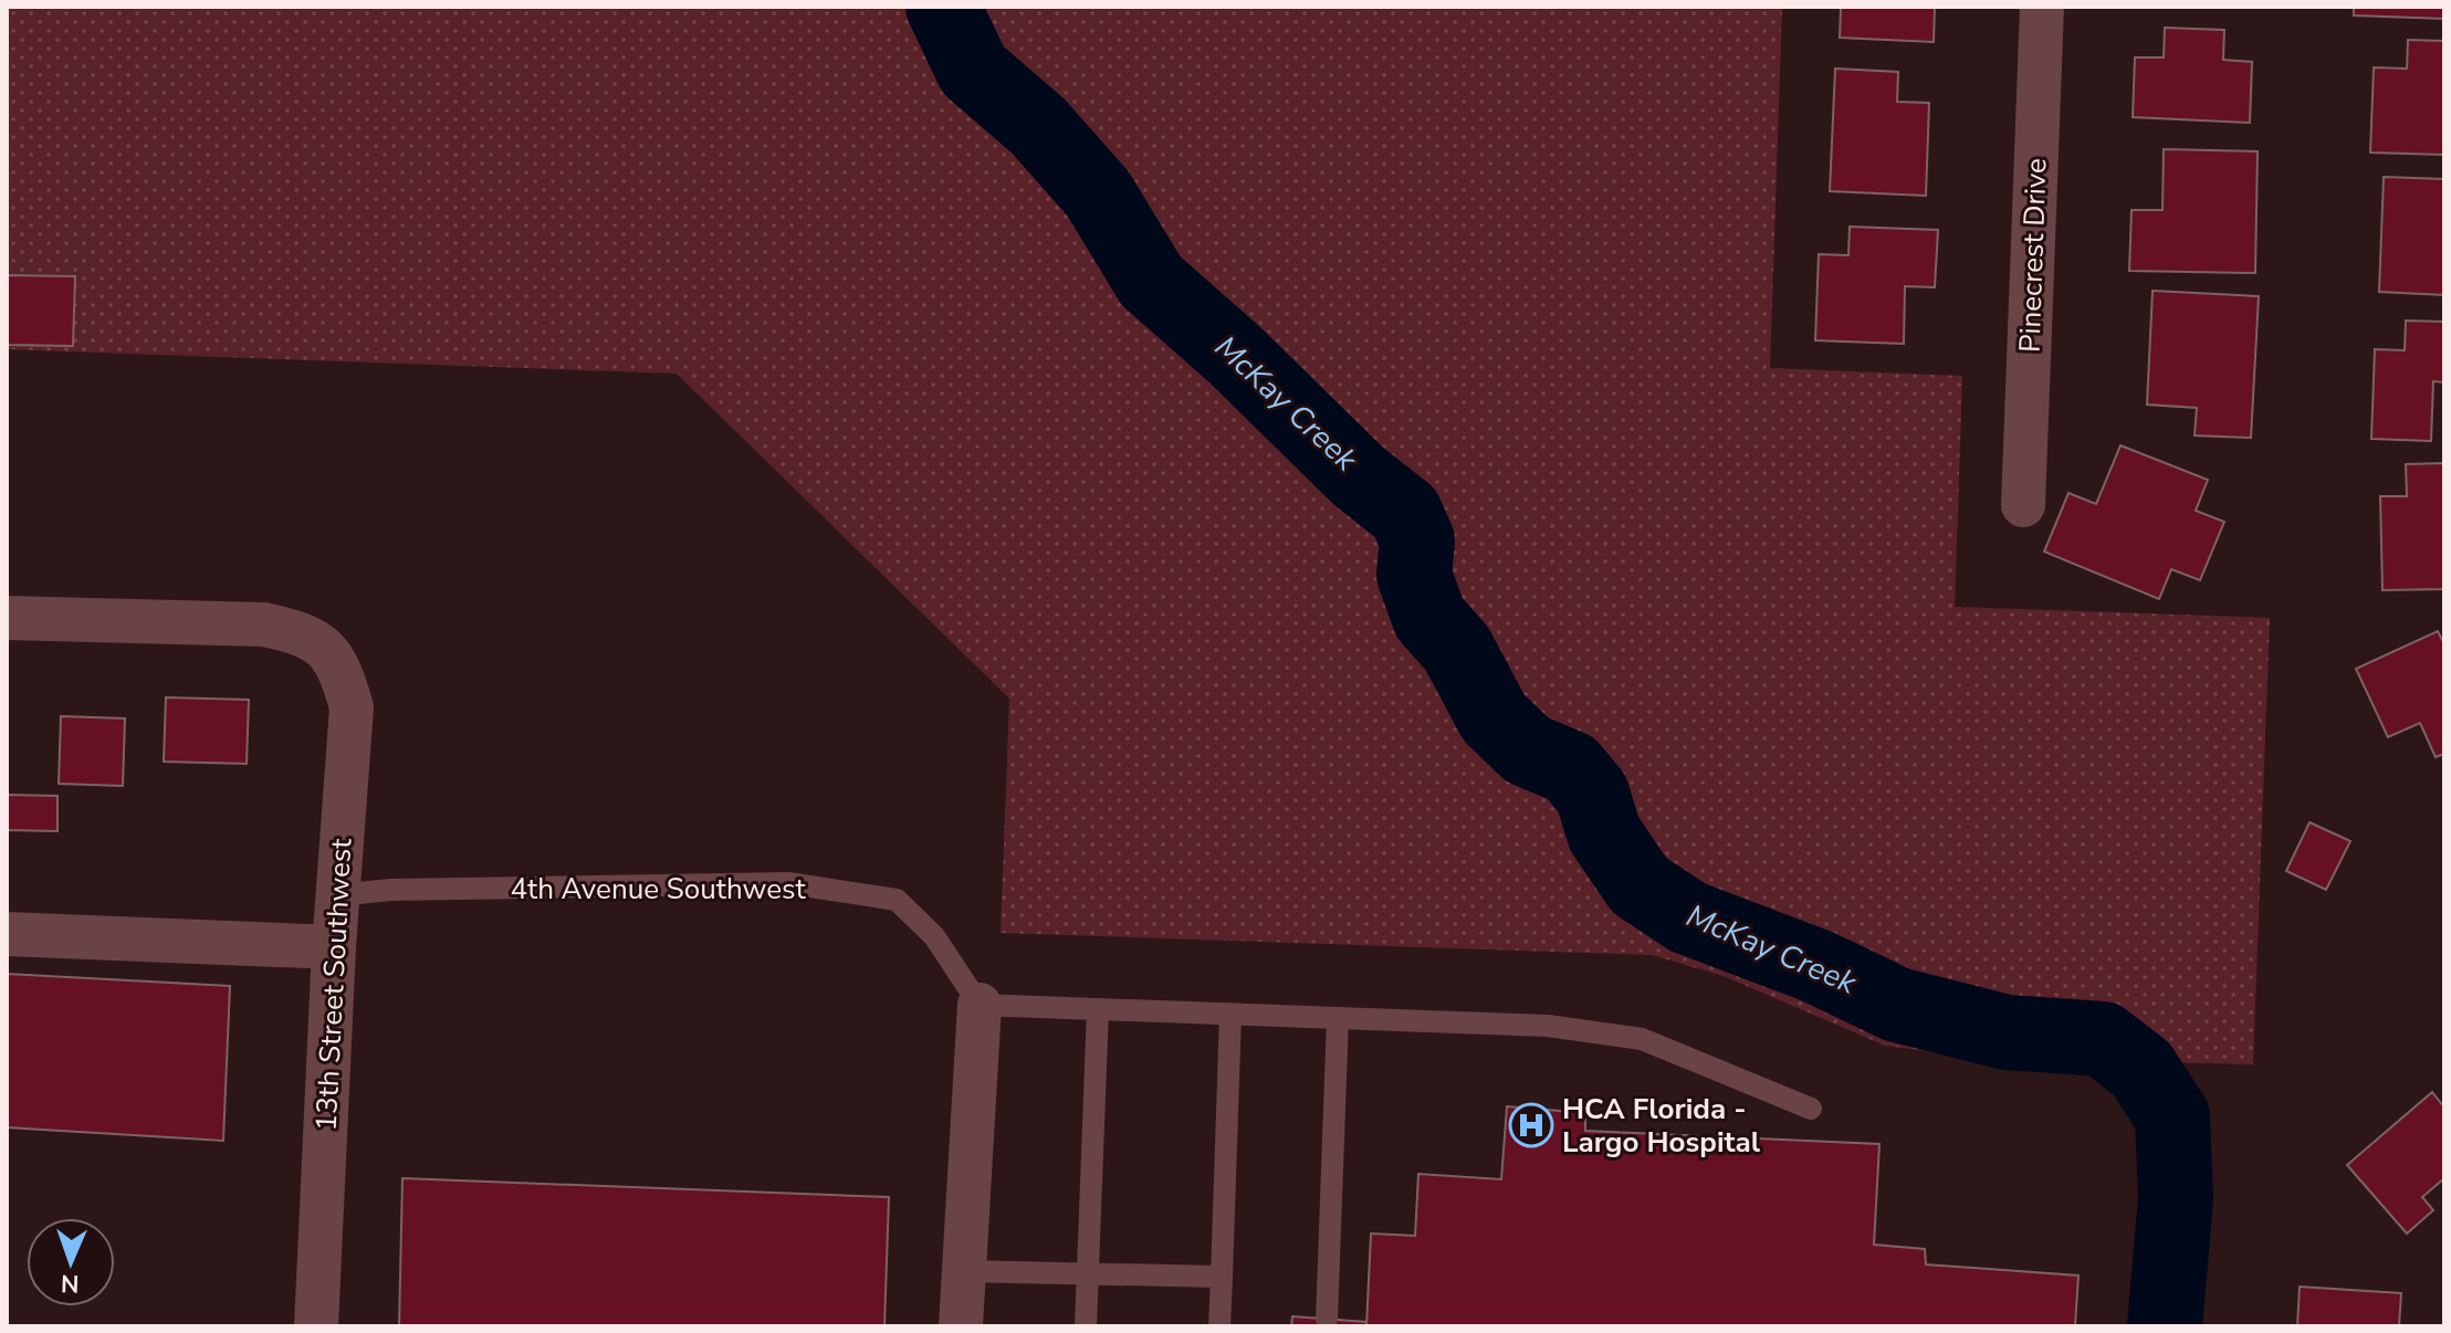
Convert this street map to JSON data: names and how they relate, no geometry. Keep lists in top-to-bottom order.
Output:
{
  "streets": {
    "street": ["Pinecrest Drive", "13th Street Southwest"],
    "lane": ["4th Avenue Southwest"]
  },
  "crossings": [
    ["4th Avenue Southwest", "13th Street Southwest"]
  ],
  "water": ["McKay Creek"],
  "places": {
    "hospital": ["HCA Florida - Largo Hospital"]
  },
  "north": "bottom"
}
